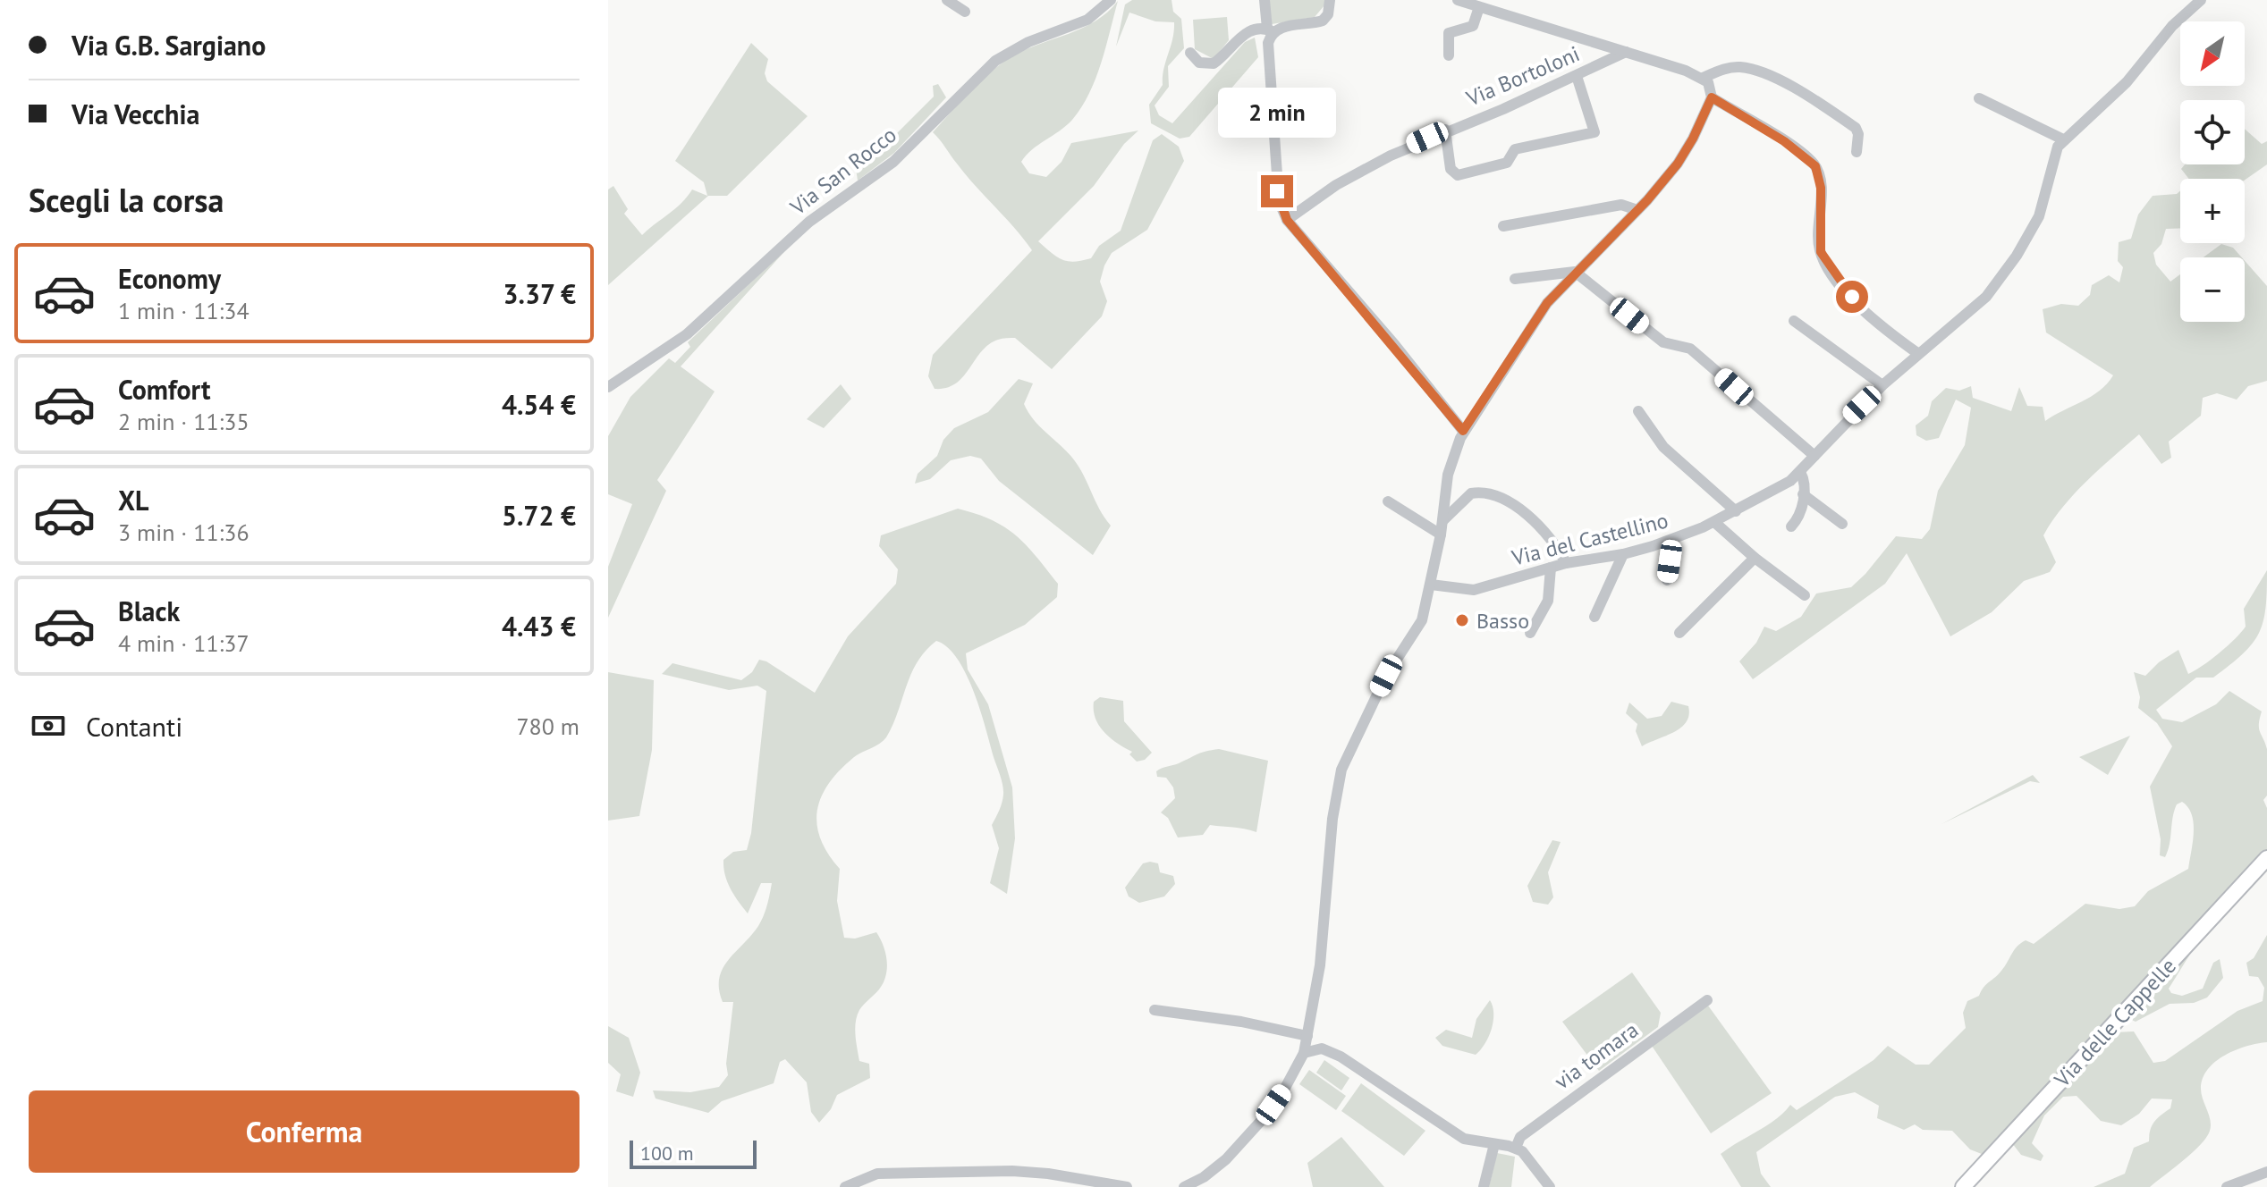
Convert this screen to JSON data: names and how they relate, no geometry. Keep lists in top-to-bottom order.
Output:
{
  "streets": {
    "main road": ["Via delle Cappelle"],
    "street": [
      "Via Bortoloni",
      "Via San Rocco",
      "Via del Castellino",
      "via tomara"
    ]
  },
  "places": ["Basso"],
  "scale_bar": "100 m",
  "north": "bottom left",
  "page": {
    "banner": ["Via G.B. Sargiano", "Via Vecchia"],
    "map_buttons": ["+", "−"],
    "bubble": "2 min",
    "heading": "Scegli la corsa",
    "list": [
      {
        "name": "Economy",
        "note": "1 min · 11:34",
        "value": "3.37 €"
      },
      {
        "name": "Comfort",
        "note": "2 min · 11:35",
        "value": "4.54 €"
      },
      {
        "name": "XL",
        "note": "3 min · 11:36",
        "value": "5.72 €"
      },
      {
        "name": "Black",
        "note": "4 min · 11:37",
        "value": "4.43 €"
      }
    ],
    "pay": ["Contanti", "780 m"],
    "buttons": "Conferma",
    "scale": "100 m"
  }
}
